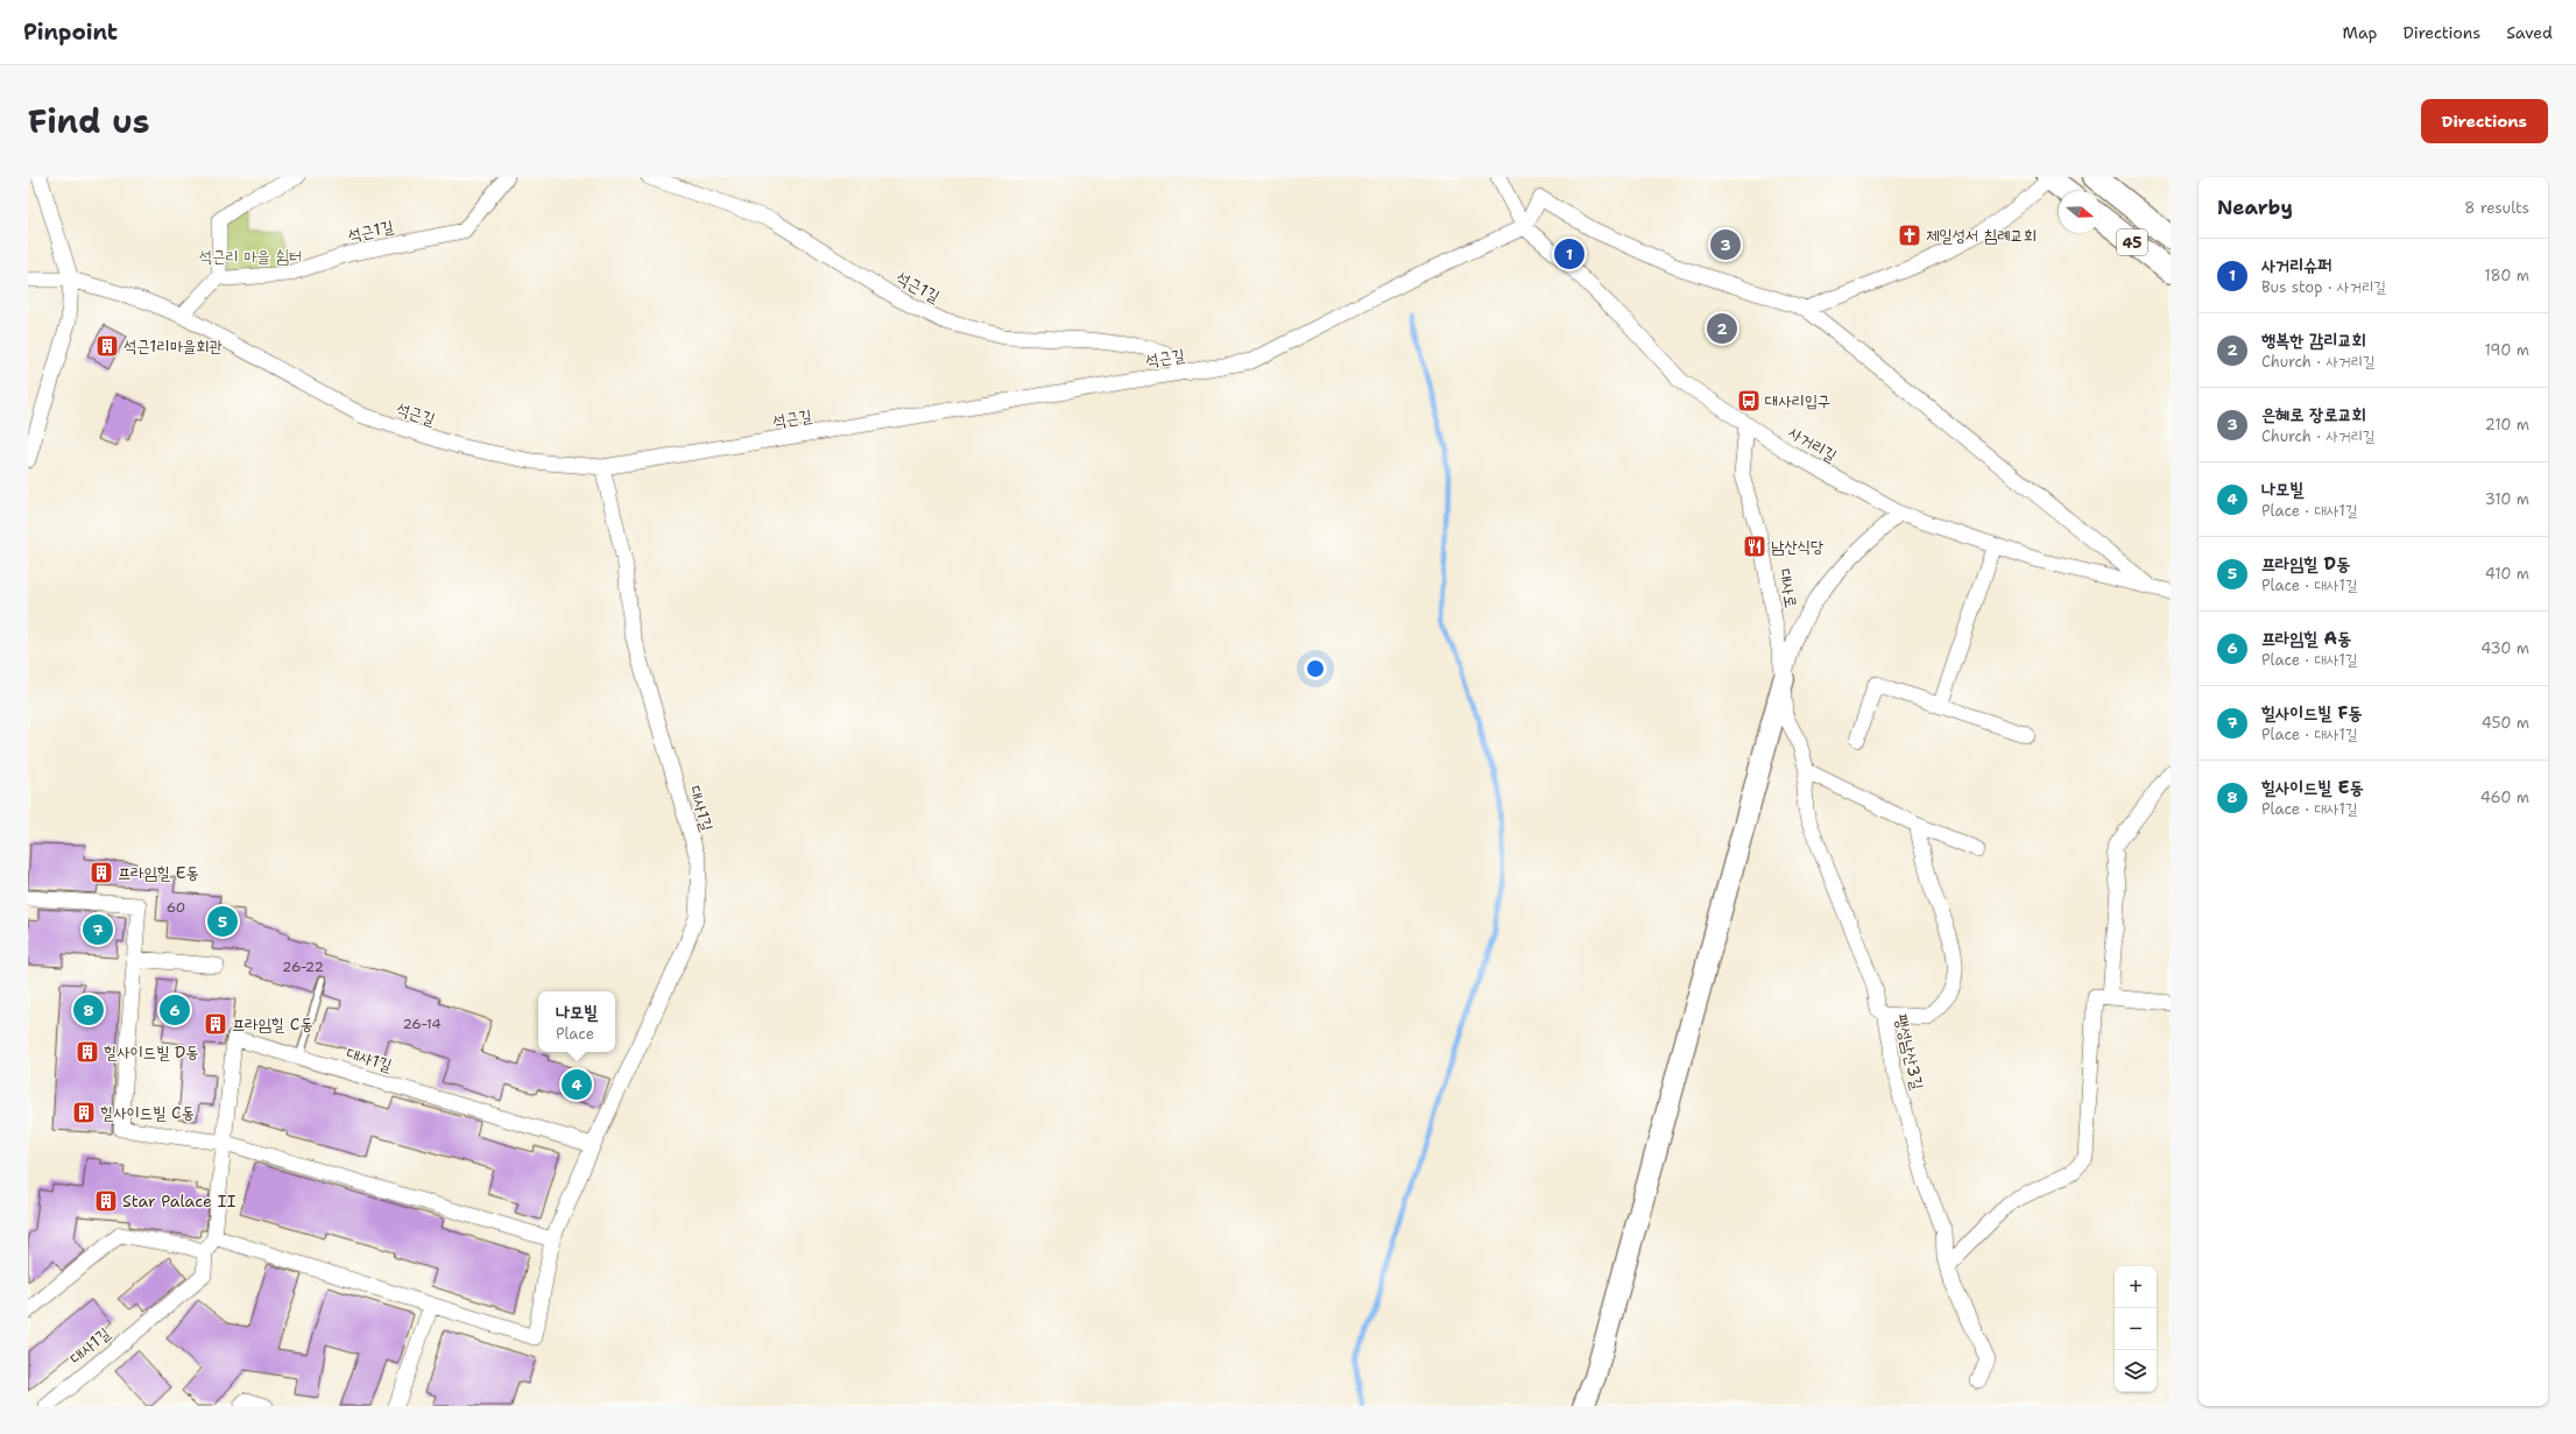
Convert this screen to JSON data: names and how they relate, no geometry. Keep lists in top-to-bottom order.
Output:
{
  "streets": {
    "main road": ["45"],
    "street": [
      "석근1길",
      "석근길",
      "사거리길",
      "대사로",
      "대사1길",
      "팽성남산3길"
    ]
  },
  "crossings": [
    ["석근1길", "석근길"],
    ["석근길", "사거리길"],
    ["석근길", "대사1길"],
    ["사거리길", "대사로"],
    ["대사로", "팽성남산3길"]
  ],
  "parks": ["석근리 마을 쉼터"],
  "places": {
    "church": ["제일성서 침례교회"],
    "building": [
      "석근1리마을회관",
      "프라임힐 E동",
      "프라임힐 C동",
      "힐사이드빌 D동",
      "힐사이드빌 C동",
      "Star Palace II"
    ],
    "bus stop": ["대사리입구"],
    "restaurant": ["남산식당"]
  },
  "house_numbers": ["60", "26-22", "26-14"],
  "north": "right",
  "page": {
    "header": "Pinpoint",
    "nav": ["Map", "Directions", "Saved"],
    "title": "Find us",
    "buttons": "Directions",
    "heading": ["Nearby", "8 results"],
    "pins": [
      "3",
      "1",
      "2",
      "5",
      "7",
      "6",
      "8",
      "4"
    ],
    "list": [
      {
        "mark": "1",
        "name": "사거리슈퍼",
        "note": "Bus stop · 사거리길",
        "value": "180 m"
      },
      {
        "mark": "2",
        "name": "행복한 감리교회",
        "note": "Church · 사거리길",
        "value": "190 m"
      },
      {
        "mark": "3",
        "name": "은혜로 장로교회",
        "note": "Church · 사거리길",
        "value": "210 m"
      },
      {
        "mark": "4",
        "name": "나모빌",
        "note": "Place · 대사1길",
        "value": "310 m"
      },
      {
        "mark": "5",
        "name": "프라임힐 D동",
        "note": "Place · 대사1길",
        "value": "410 m"
      },
      {
        "mark": "6",
        "name": "프라임힐 A동",
        "note": "Place · 대사1길",
        "value": "430 m"
      },
      {
        "mark": "7",
        "name": "힐사이드빌 F동",
        "note": "Place · 대사1길",
        "value": "450 m"
      },
      {
        "mark": "8",
        "name": "힐사이드빌 E동",
        "note": "Place · 대사1길",
        "value": "460 m"
      }
    ],
    "popup": ["나모빌", "Place"],
    "map_buttons": ["+", "−"]
  }
}
